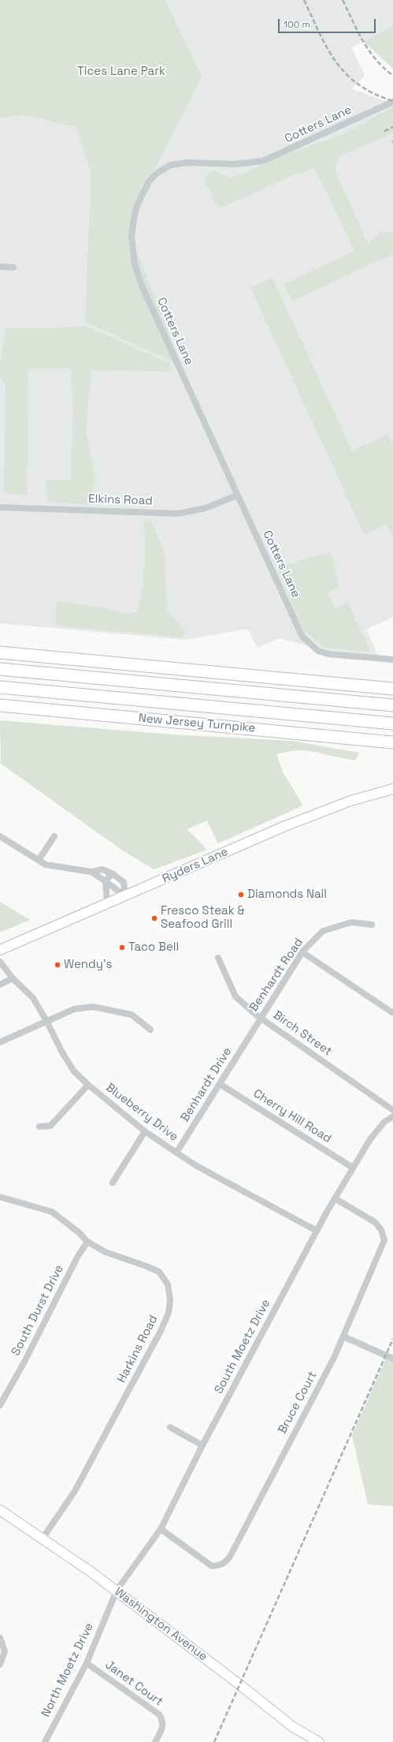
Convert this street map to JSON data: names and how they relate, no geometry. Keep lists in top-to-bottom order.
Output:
{
  "streets": {
    "highway": ["New Jersey Turnpike"],
    "main road": ["Ryders Lane", "Washington Avenue"],
    "street": [
      "Cotters Lane",
      "Elkins Road",
      "Benhardt Road",
      "Birch Street",
      "Benhardt Drive",
      "Blueberry Drive",
      "Cherry Hill Road",
      "South Durst Drive",
      "South Moetz Drive",
      "Harkins Road",
      "Bruce Court",
      "North Moetz Drive",
      "Janet Court"
    ]
  },
  "crossings": [
    ["Cotters Lane", "Elkins Road"],
    ["Benhardt Road", "Birch Street"],
    ["Benhardt Road", "Benhardt Drive"],
    ["Benhardt Drive", "Blueberry Drive"],
    ["Benhardt Drive", "Cherry Hill Road"],
    ["Blueberry Drive", "South Moetz Drive"],
    ["Cherry Hill Road", "South Moetz Drive"],
    ["South Durst Drive", "Harkins Road"],
    ["South Moetz Drive", "Bruce Court"],
    ["South Moetz Drive", "Washington Avenue"],
    ["South Moetz Drive", "North Moetz Drive"],
    ["Harkins Road", "Washington Avenue"],
    ["Washington Avenue", "North Moetz Drive"],
    ["North Moetz Drive", "Janet Court"]
  ],
  "parks": ["Tices Lane Park"],
  "places": [
    "Diamonds Nail",
    "Fresco Steak & Seafood Grill",
    "Taco Bell",
    "Wendy's"
  ],
  "scale_bar": "100 m"
}
